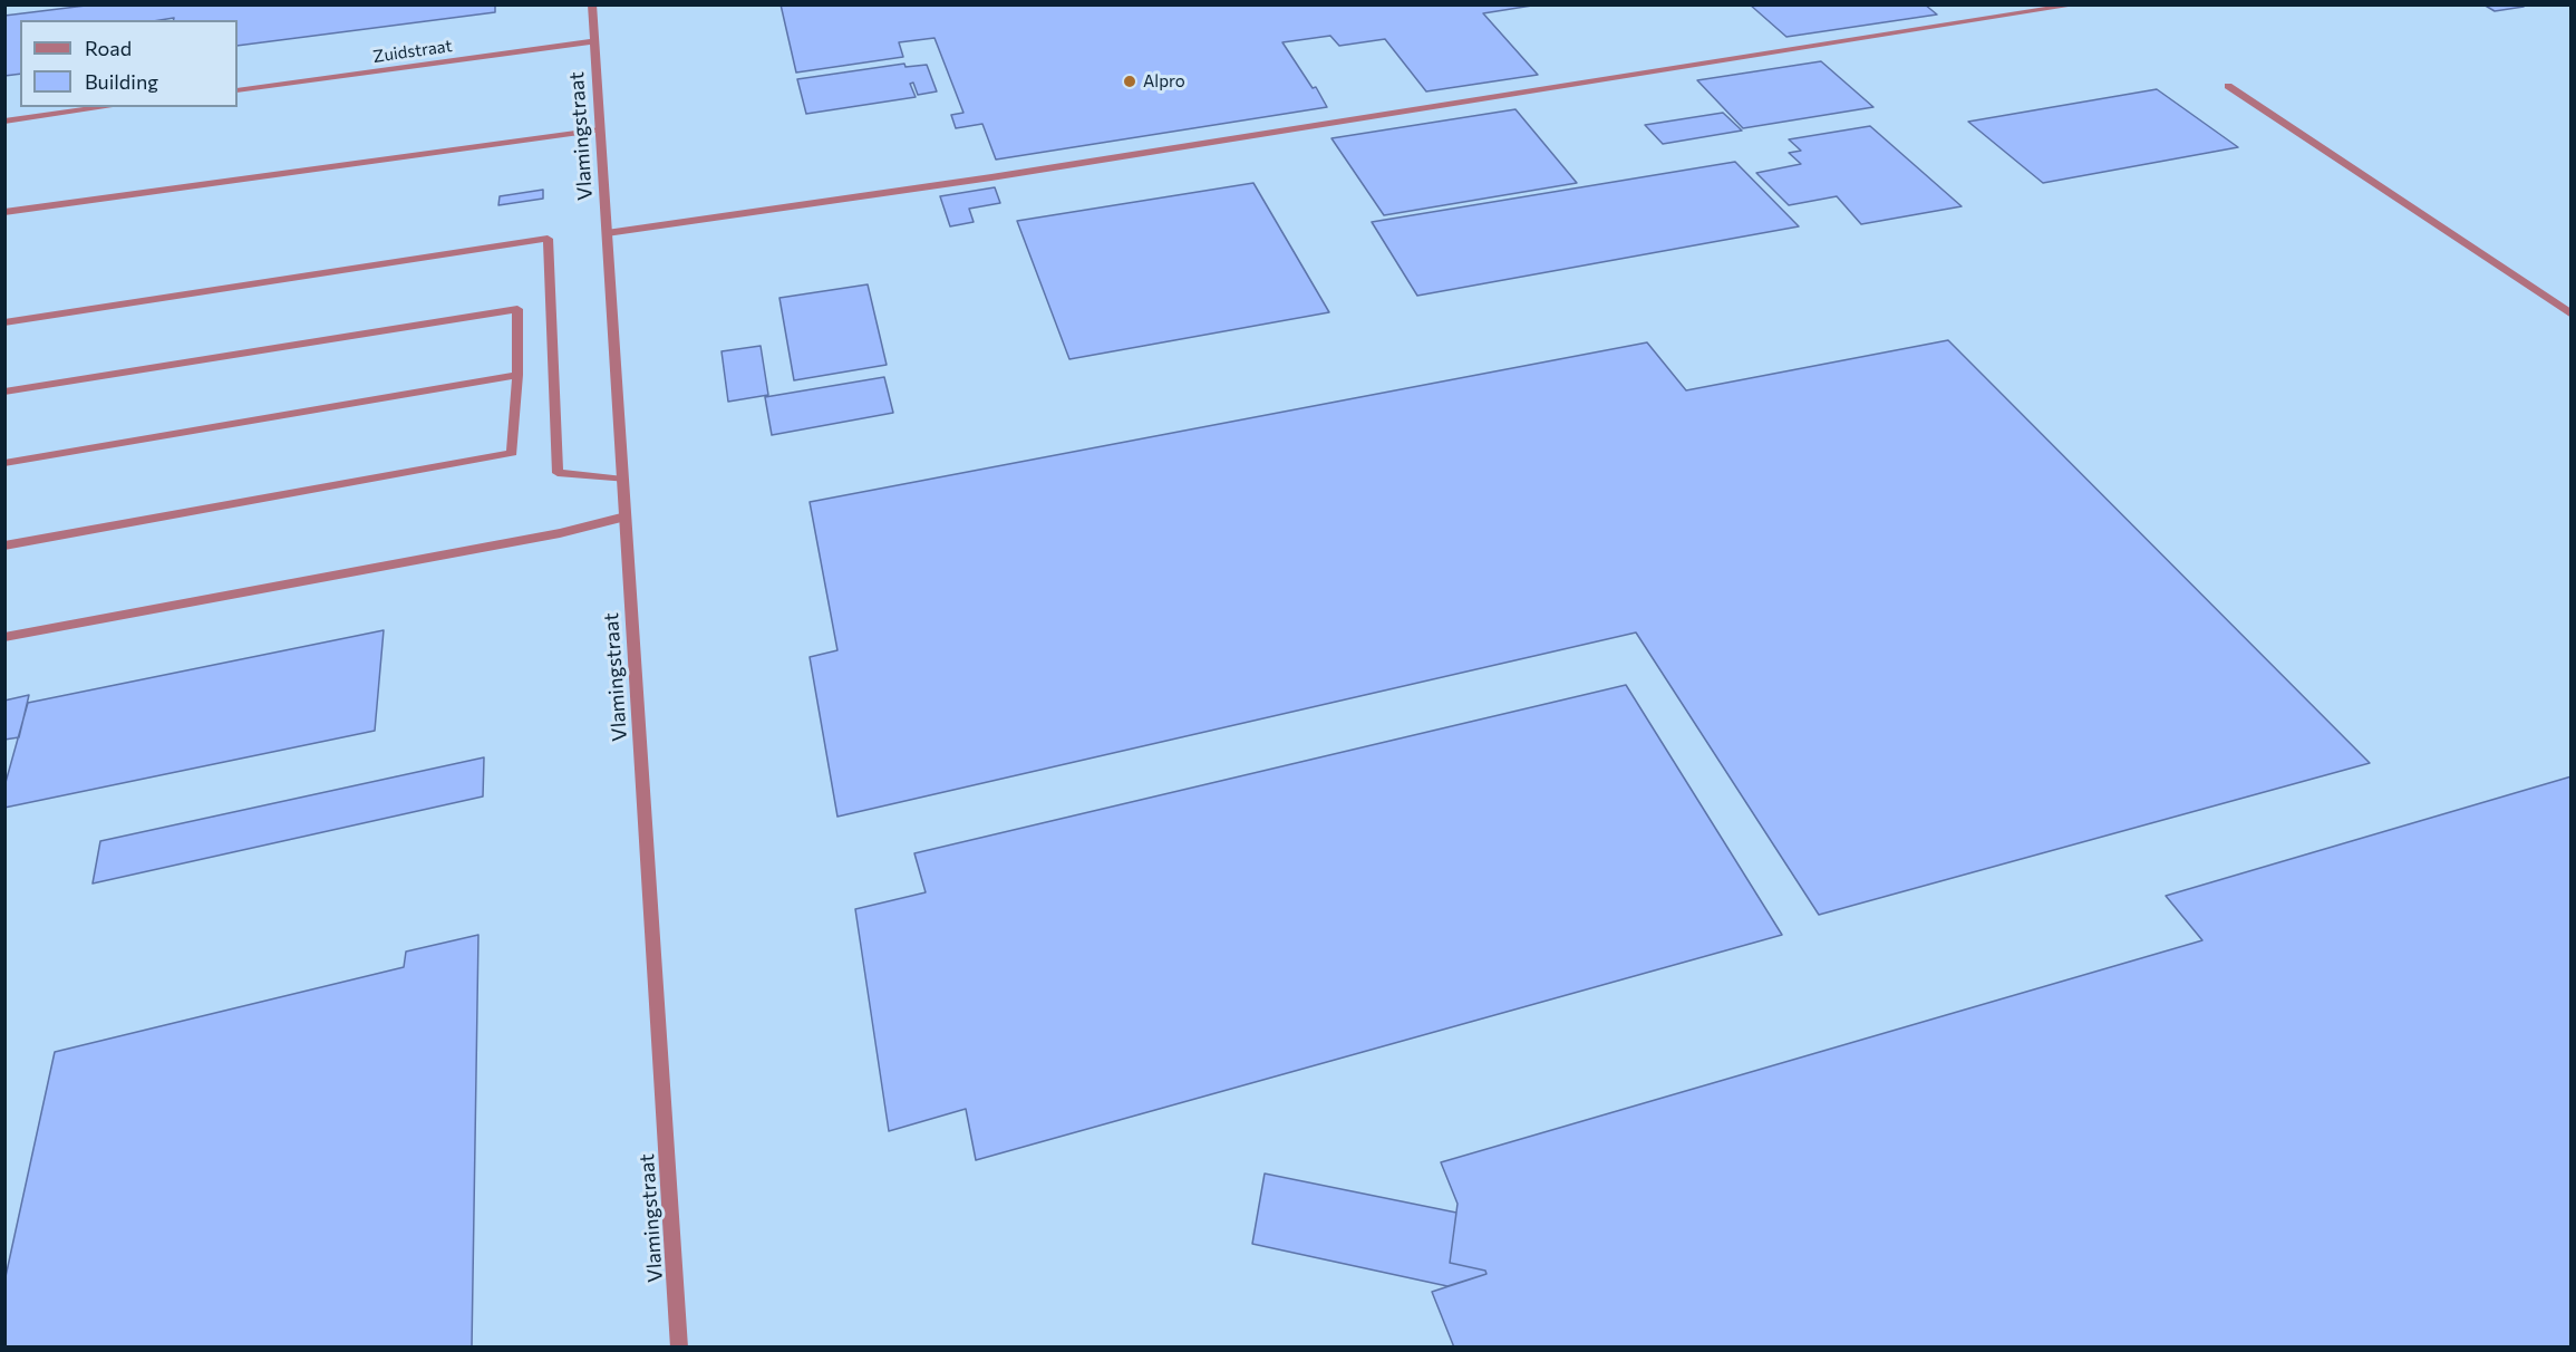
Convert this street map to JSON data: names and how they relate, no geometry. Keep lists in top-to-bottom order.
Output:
{
  "streets": {
    "street": ["Zuidstraat", "Vlamingstraat"]
  },
  "crossings": [
    ["Zuidstraat", "Vlamingstraat"]
  ],
  "places": ["Alpro"],
  "legend": ["Road", "Building"]
}
